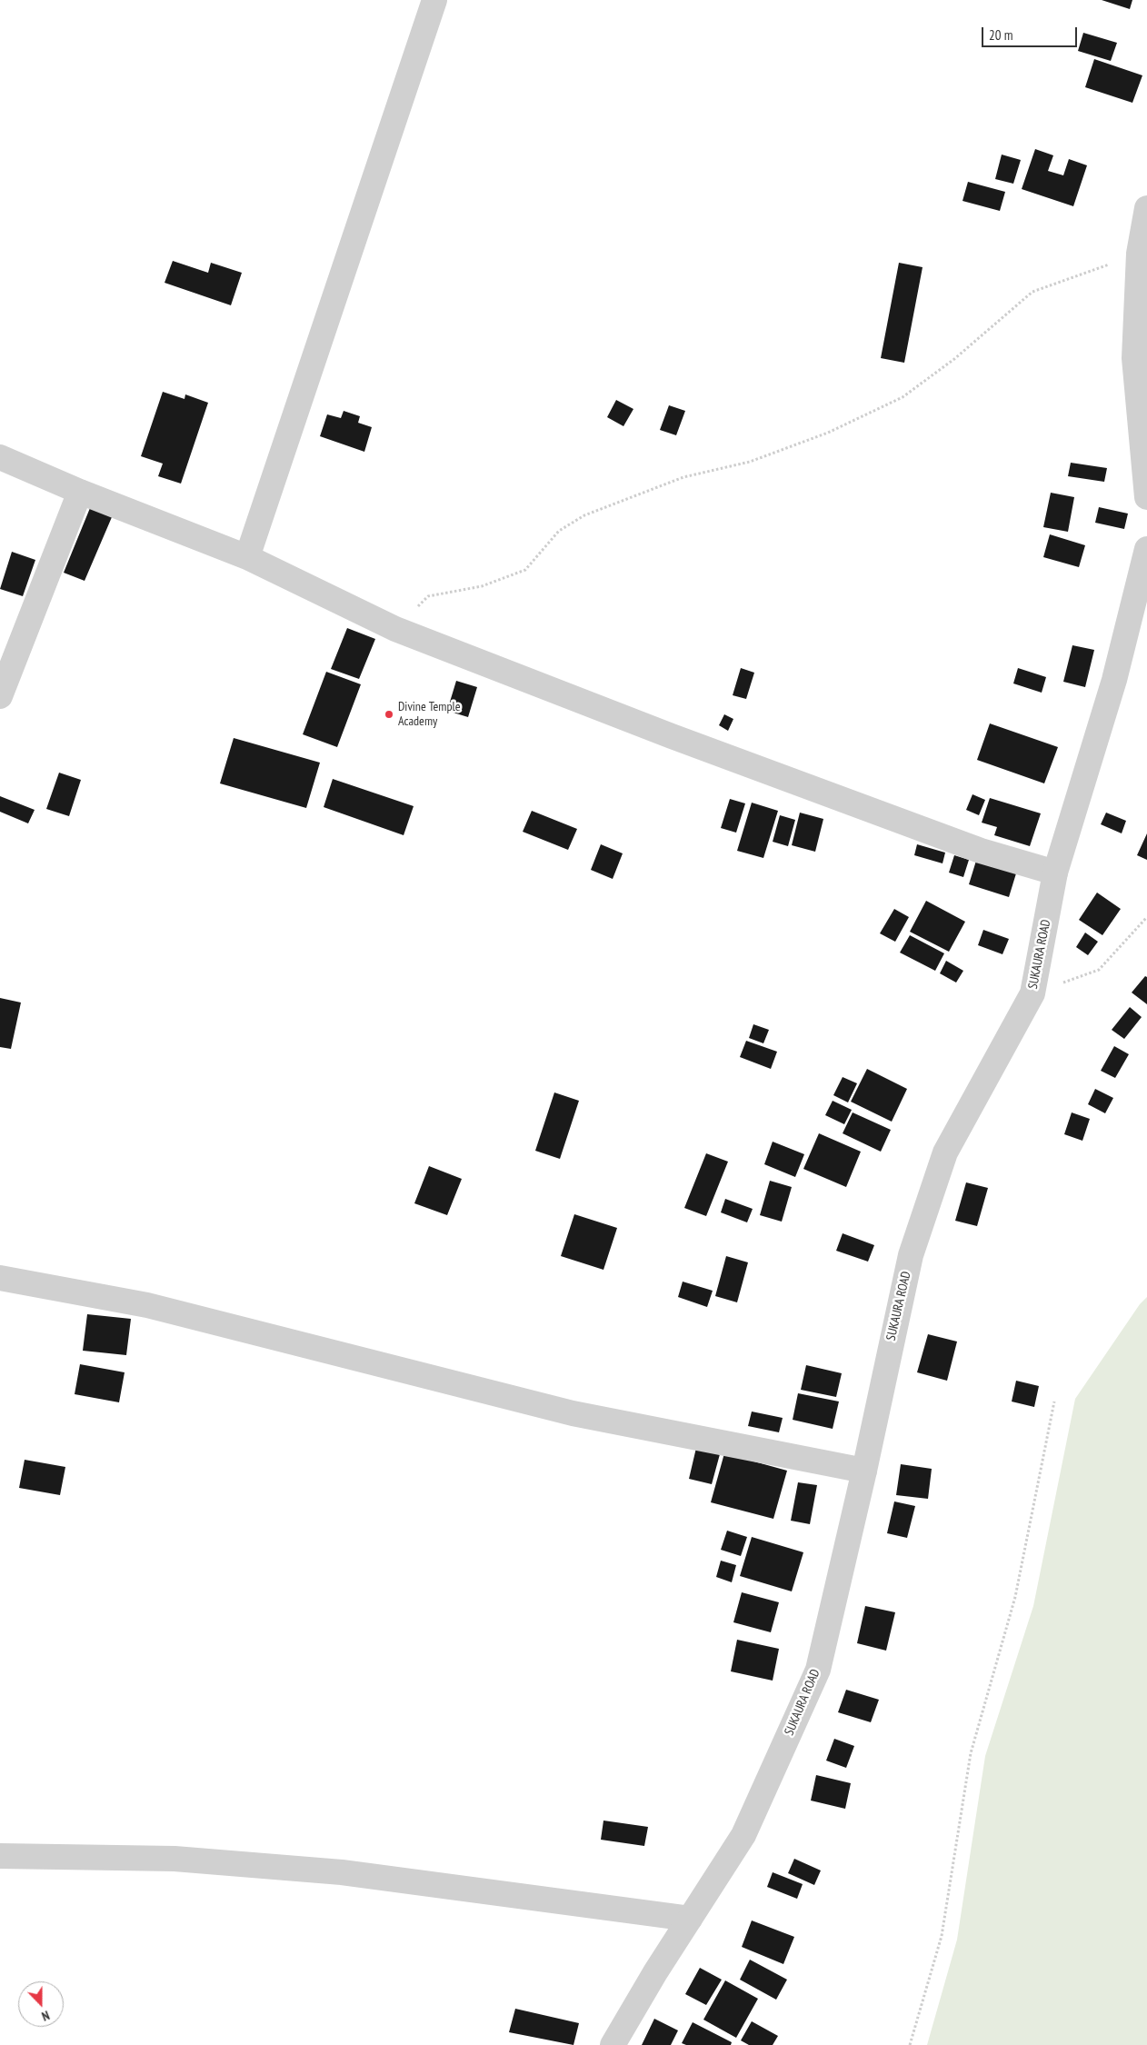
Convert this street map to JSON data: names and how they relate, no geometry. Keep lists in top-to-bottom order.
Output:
{
  "streets": {
    "street": ["SUKAURA ROAD"]
  },
  "places": ["Divine Temple Academy"],
  "scale_bar": "20 m",
  "north": "bottom"
}
